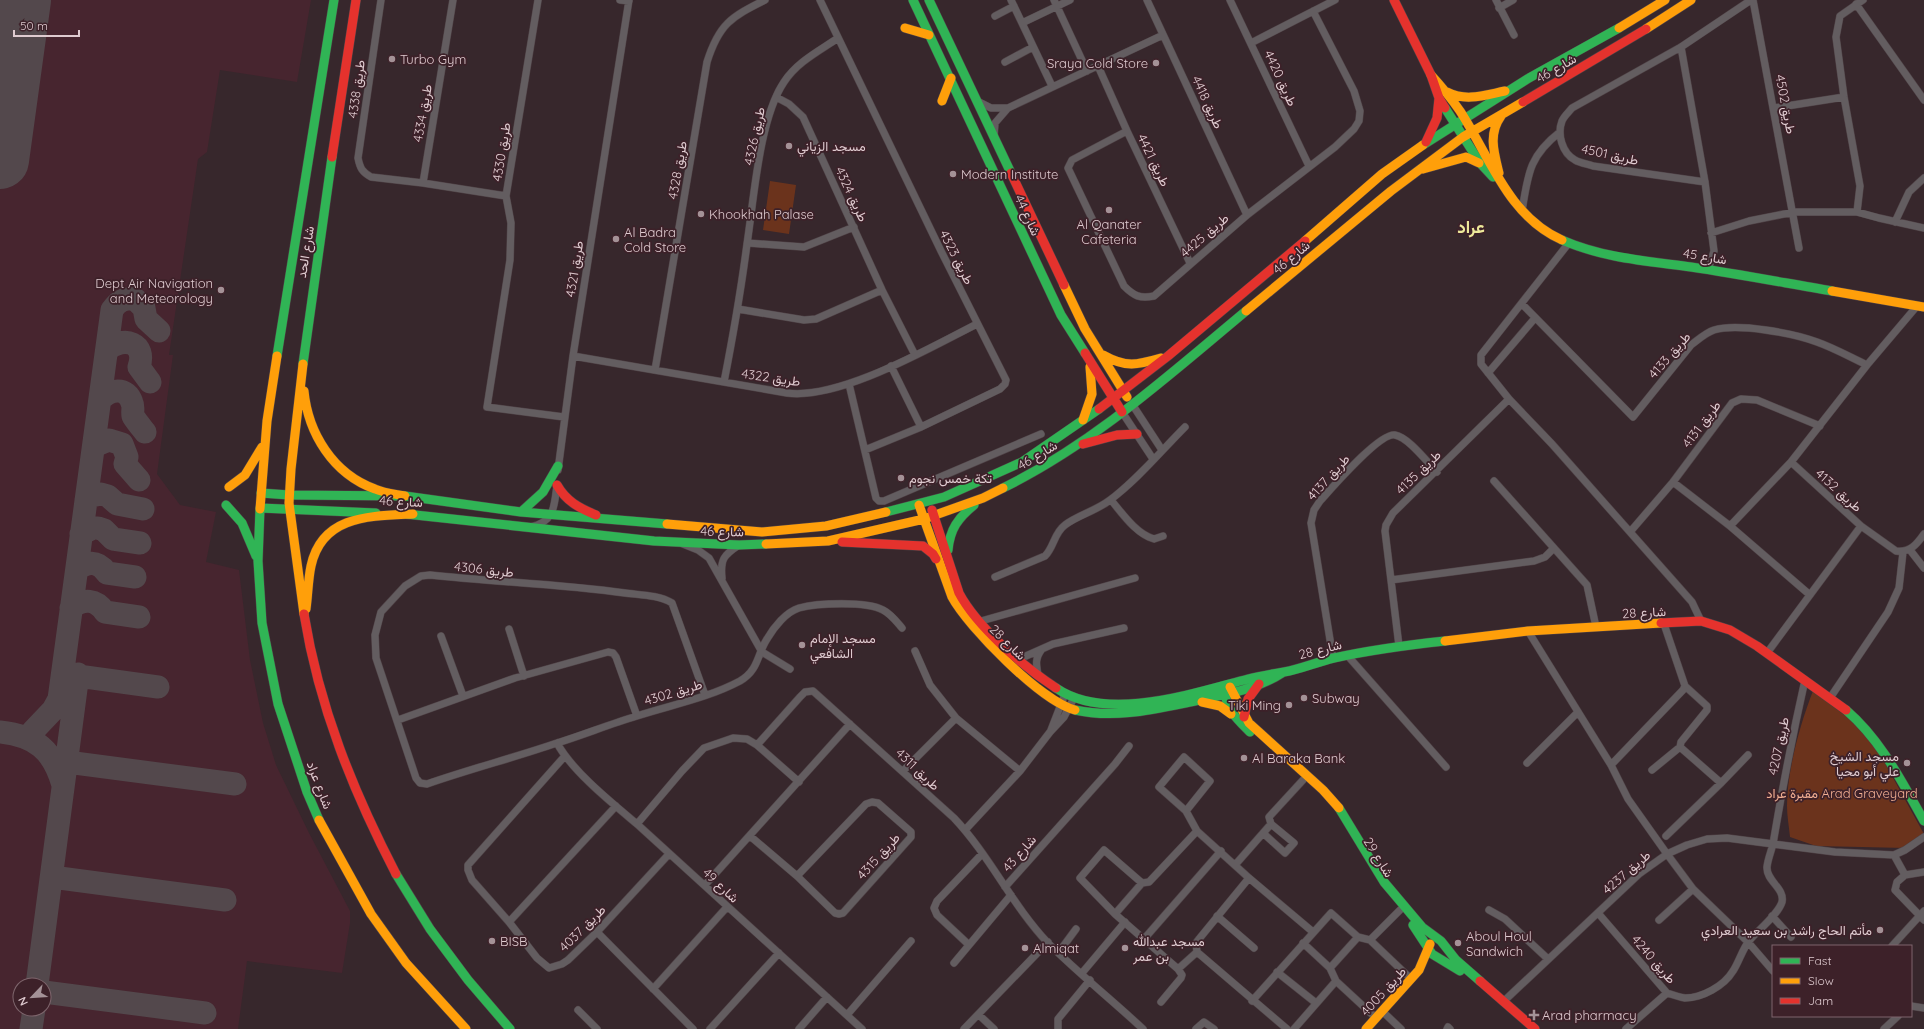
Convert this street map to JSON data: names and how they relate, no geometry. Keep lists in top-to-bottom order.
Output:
{
  "streets": {
    "main road": [
      "شارع 46",
      "شارع 44",
      "شارع الحد",
      "شارع 45",
      "شارع 28",
      "شارع عراد",
      "شارع 29",
      "طريق 4005"
    ],
    "street": [
      "طريق 4420",
      "طريق 4338",
      "طريق 4418",
      "طريق 4502",
      "طريق 4334",
      "طريق 4326",
      "طريق 4330",
      "طريق 4501",
      "طريق 4421",
      "طريق 4328",
      "طريق 4324",
      "طريق 4425",
      "طريق 4323",
      "طريق 4321",
      "طريق 4133",
      "طريق 4322",
      "طريق 4131",
      "طريق 4135",
      "طريق 4137",
      "طريق 4132",
      "طريق 4306",
      "طريق 4302",
      "طريق 4207",
      "طريق 4311",
      "شارع 43",
      "طريق 4315",
      "طريق 4237",
      "شارع 49",
      "طريق 4037",
      "طريق 4240"
    ]
  },
  "crossings": [
    ["شارع 46", "شارع 44"],
    ["شارع 46", "شارع الحد"],
    ["شارع 46", "شارع 45"],
    ["شارع 46", "طريق 4321"],
    ["شارع 46", "شارع 28"],
    ["شارع 46", "شارع عراد"],
    ["طريق 4420", "طريق 4425"],
    ["طريق 4338", "طريق 4330"],
    ["طريق 4418", "طريق 4425"],
    ["طريق 4334", "طريق 4330"],
    ["طريق 4326", "طريق 4324"],
    ["طريق 4326", "طريق 4323"],
    ["طريق 4326", "طريق 4322"],
    ["طريق 4421", "طريق 4425"],
    ["طريق 4328", "طريق 4322"],
    ["طريق 4324", "طريق 4322"],
    ["شارع الحد", "شارع عراد"],
    ["طريق 4323", "طريق 4322"],
    ["طريق 4321", "طريق 4322"],
    ["طريق 4135", "طريق 4137"],
    ["طريق 4135", "شارع 28"],
    ["طريق 4137", "شارع 28"],
    ["طريق 4132", "شارع 28"],
    ["طريق 4306", "طريق 4302"],
    ["شارع 28", "طريق 4207"],
    ["شارع 28", "شارع 29"],
    ["طريق 4302", "شارع 49"],
    ["طريق 4207", "طريق 4237"],
    ["طريق 4207", "طريق 4240"],
    ["طريق 4311", "شارع 43"],
    ["شارع 29", "طريق 4237"],
    ["شارع 29", "طريق 4005"],
    ["طريق 4237", "طريق 4240"],
    ["شارع 49", "طريق 4037"]
  ],
  "districts": ["عراد"],
  "parks": ["مقبرة عراد Arad Graveyard"],
  "places": {
    "other": [
      "Turbo Gym",
      "Sraya Cold Store",
      "مسجد الزياني",
      "Modern Institute",
      "Al Qanater Cafeteria",
      "Khookhah Palase",
      "Al Badra Cold Store",
      "Dept Air Navigation and Meteorology",
      "تكة خمس نجوم",
      "مسجد الإمام الشافعي",
      "Subway",
      "Tiki Ming",
      "Al Baraka Bank",
      "مسجد الشيخ علي أبو محيا",
      "مأتم الحاج راشد بن سعيد العرادي",
      "BISB",
      "Aboul Houl Sandwich",
      "Almiqat",
      "مسجد عبدالله بن عمر"
    ],
    "health": ["Arad pharmacy"]
  },
  "legend": ["Fast", "Slow", "Jam"],
  "scale_bar": "50 m",
  "north": "bottom left"
}
